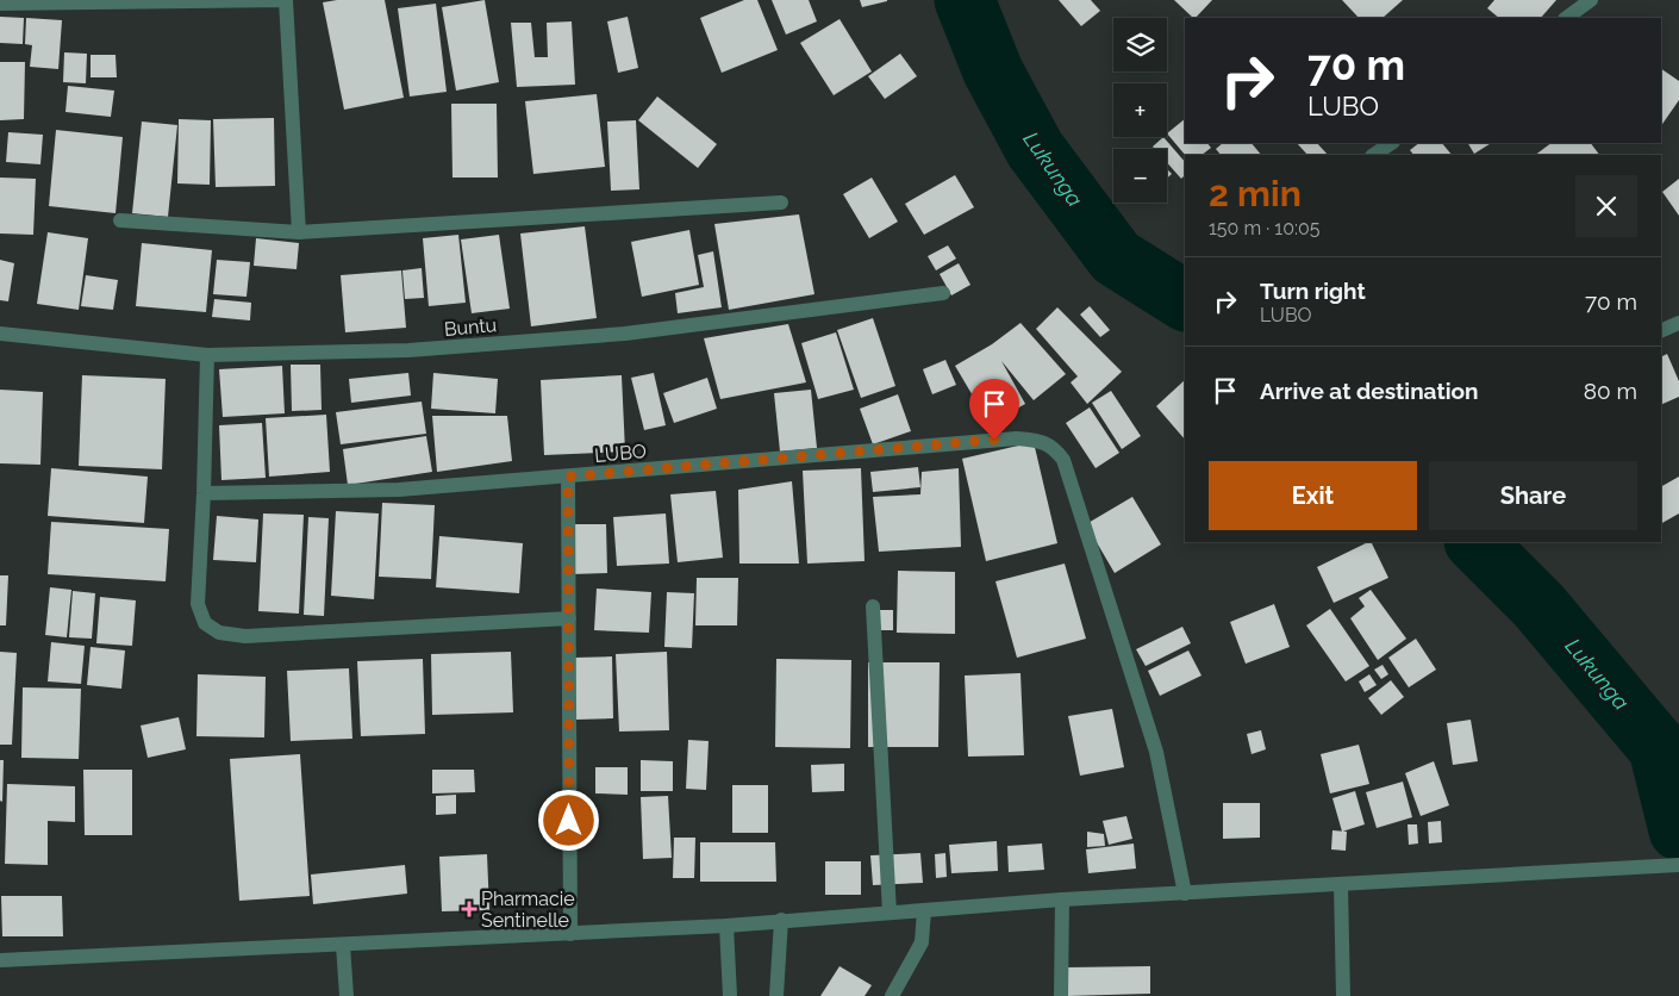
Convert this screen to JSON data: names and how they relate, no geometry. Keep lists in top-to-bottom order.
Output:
{
  "streets": {
    "street": ["Buntu", "LUBO"]
  },
  "water": ["Lukunga"],
  "places": {
    "health": ["Pharmacie Sentinelle"]
  },
  "page": {
    "map_buttons": ["+", "−"],
    "turn": ["70 m", "LUBO"],
    "heading": ["2 min", "150 m · 10:05"],
    "list": [
      {
        "name": "Turn right",
        "note": "LUBO",
        "value": "70 m"
      },
      {
        "name": "Arrive at destination",
        "value": "80 m"
      }
    ],
    "buttons": ["Exit", "Share"]
  }
}
